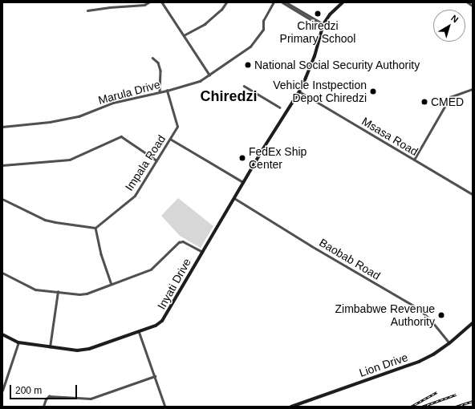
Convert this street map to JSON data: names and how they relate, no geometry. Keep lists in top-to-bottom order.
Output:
{
  "streets": {
    "street": [
      "Marula Drive",
      "Msasa Road",
      "Impala Road",
      "Baobab Road",
      "Inyati Drive",
      "Lion Drive"
    ]
  },
  "crossings": [
    ["Marula Drive", "Impala Road"],
    ["Msasa Road", "Inyati Drive"],
    ["Baobab Road", "Inyati Drive"],
    ["Baobab Road", "Lion Drive"]
  ],
  "districts": ["Chiredzi"],
  "places": [
    "Chiredzi Primary School",
    "National Social Security Authority",
    "Vehicle Instpection Depot Chiredzi",
    "CMED",
    "FedEx Ship Center",
    "Zimbabwe Revenue Authority"
  ],
  "scale_bar": "200 m",
  "north": "top right"
}
